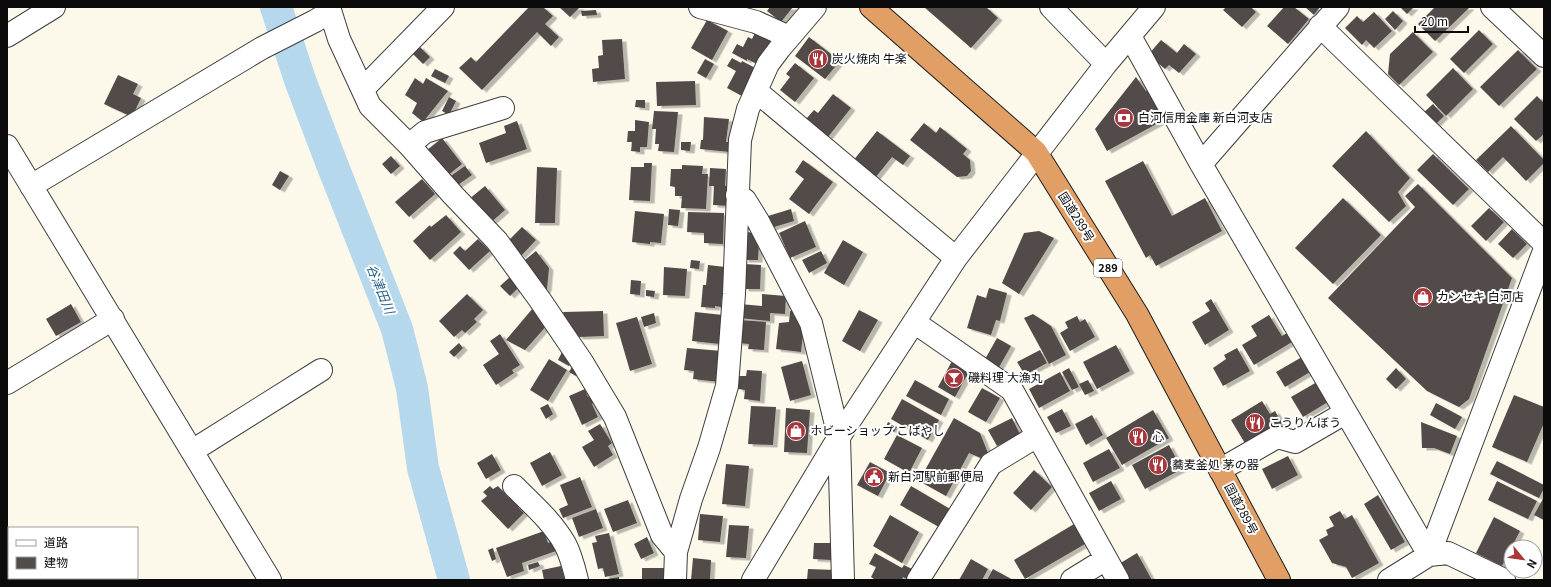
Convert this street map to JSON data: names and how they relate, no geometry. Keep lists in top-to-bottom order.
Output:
{
  "streets": {
    "highway": ["国道289号", "289"]
  },
  "water": ["谷津田川"],
  "places": {
    "restaurant": [
      "炭火焼肉 牛楽",
      "こうりんぼう",
      "心",
      "蕎麦釜処 茅の器"
    ],
    "bank": ["白河信用金庫 新白河支店"],
    "shop": ["カンセキ 白河店", "ホビーショップ こばやし"],
    "bar": ["磯料理 大漁丸"],
    "public building": ["新白河駅前郵便局"]
  },
  "legend": ["道路", "建物"],
  "scale_bar": "20 m",
  "north": "bottom right"
}
